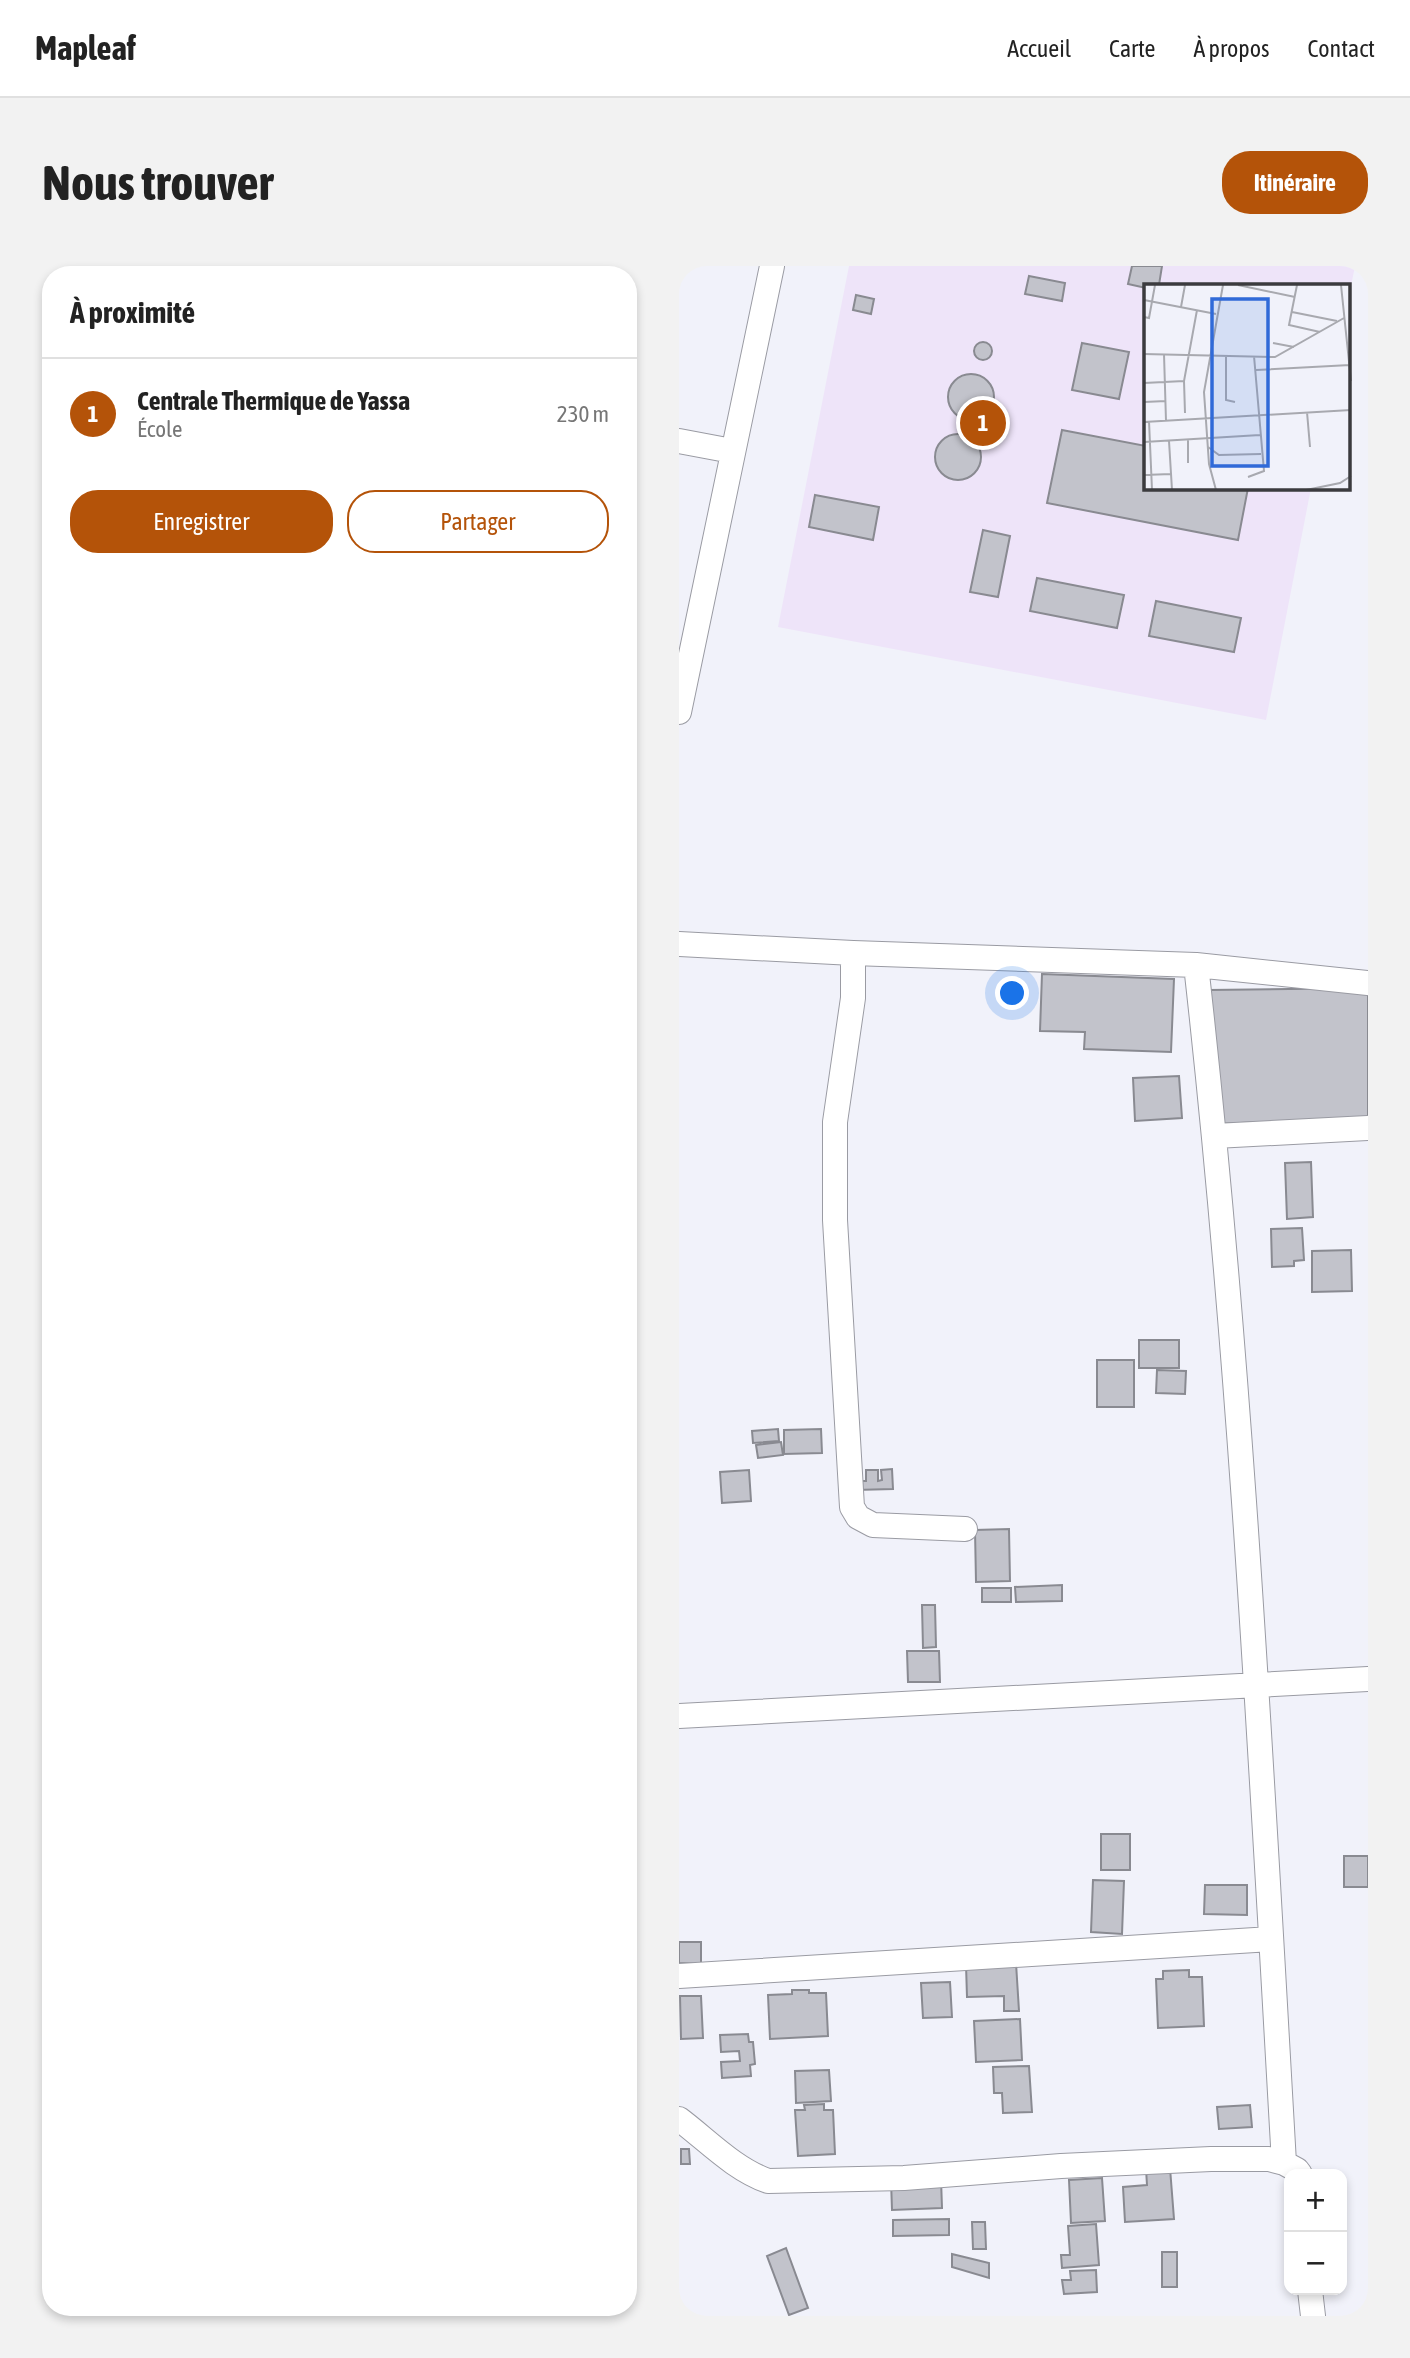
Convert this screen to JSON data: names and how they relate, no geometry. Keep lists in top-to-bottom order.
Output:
{
  "page": {
    "header": "Mapleaf",
    "nav": [
      "Accueil",
      "Carte",
      "À propos",
      "Contact"
    ],
    "buttons": [
      "Itinéraire",
      ["Enregistrer", "Partager"]
    ],
    "title": "Nous trouver",
    "heading": "À proximité",
    "list": [
      {
        "mark": "1",
        "name": "Centrale Thermique de Yassa",
        "note": "École",
        "value": "230 m"
      }
    ],
    "pins": "1",
    "map_buttons": ["+", "−"]
  }
}
